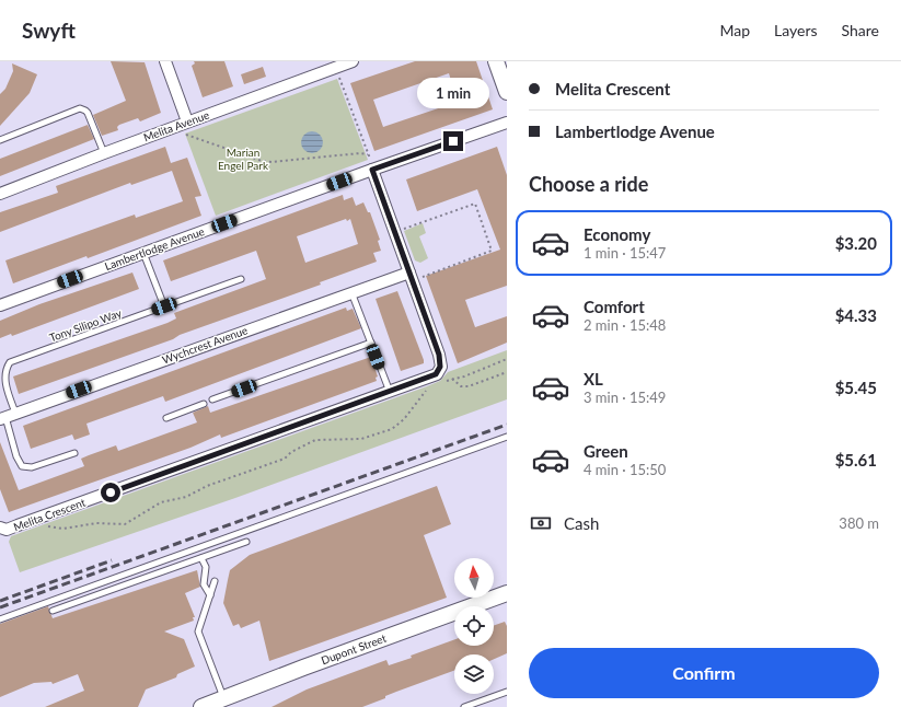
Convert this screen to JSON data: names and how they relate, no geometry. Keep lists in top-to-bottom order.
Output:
{
  "streets": {
    "main road": ["Dupont Street"],
    "street": [
      "Melita Avenue",
      "Lambertlodge Avenue",
      "Wychcrest Avenue",
      "Melita Crescent"
    ],
    "lane": ["Tony Silipo Way"]
  },
  "crossings": [
    ["Lambertlodge Avenue", "Melita Crescent"],
    ["Tony Silipo Way", "Wychcrest Avenue"],
    ["Wychcrest Avenue", "Melita Crescent"]
  ],
  "parks": ["Marian Engel Park"],
  "north": "top",
  "page": {
    "header": "Swyft",
    "nav": ["Map", "Layers", "Share"],
    "banner": ["Melita Crescent", "Lambertlodge Avenue"],
    "bubble": "1 min",
    "heading": "Choose a ride",
    "list": [
      {
        "name": "Economy",
        "note": "1 min · 15:47",
        "value": "$3.20"
      },
      {
        "name": "Comfort",
        "note": "2 min · 15:48",
        "value": "$4.33"
      },
      {
        "name": "XL",
        "note": "3 min · 15:49",
        "value": "$5.45"
      },
      {
        "name": "Green",
        "note": "4 min · 15:50",
        "value": "$5.61"
      }
    ],
    "pay": ["Cash", "380 m"],
    "buttons": "Confirm"
  }
}
